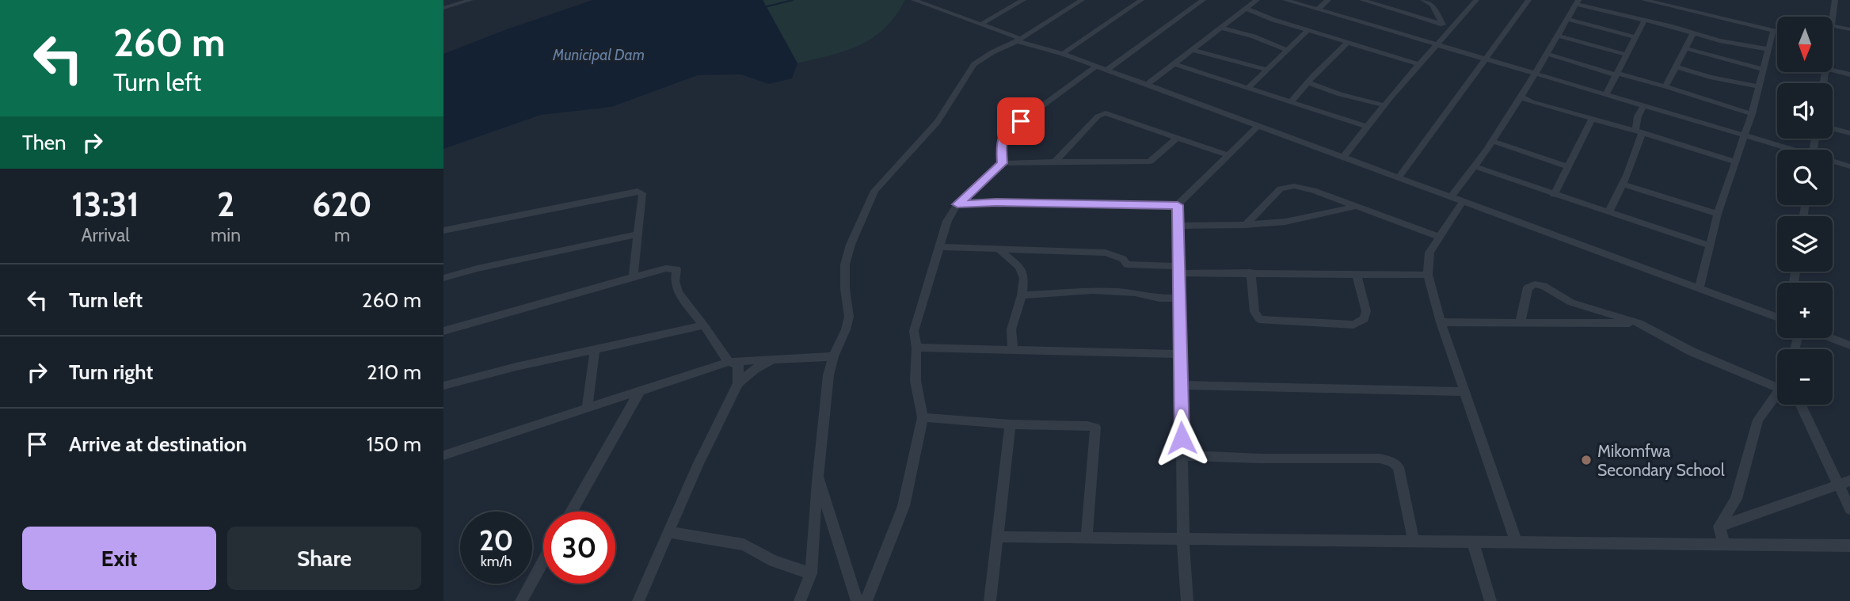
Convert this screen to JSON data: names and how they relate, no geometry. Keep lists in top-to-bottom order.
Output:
{
  "water": ["Municipal Dam"],
  "places": ["Mikomfwa Secondary School"],
  "north": "bottom",
  "page": {
    "turn": ["260 m", "Turn left"],
    "map_buttons": ["+", "−"],
    "then": "Then",
    "eta": [
      "13:31",
      "Arrival",
      "2",
      "min",
      "620",
      "m"
    ],
    "list": [
      {
        "name": "Turn left",
        "value": "260 m"
      },
      {
        "name": "Turn right",
        "value": "210 m"
      },
      {
        "name": "Arrive at destination",
        "value": "150 m"
      }
    ],
    "speed": "20 km/h",
    "limit": "30",
    "buttons": ["Exit", "Share"]
  }
}
